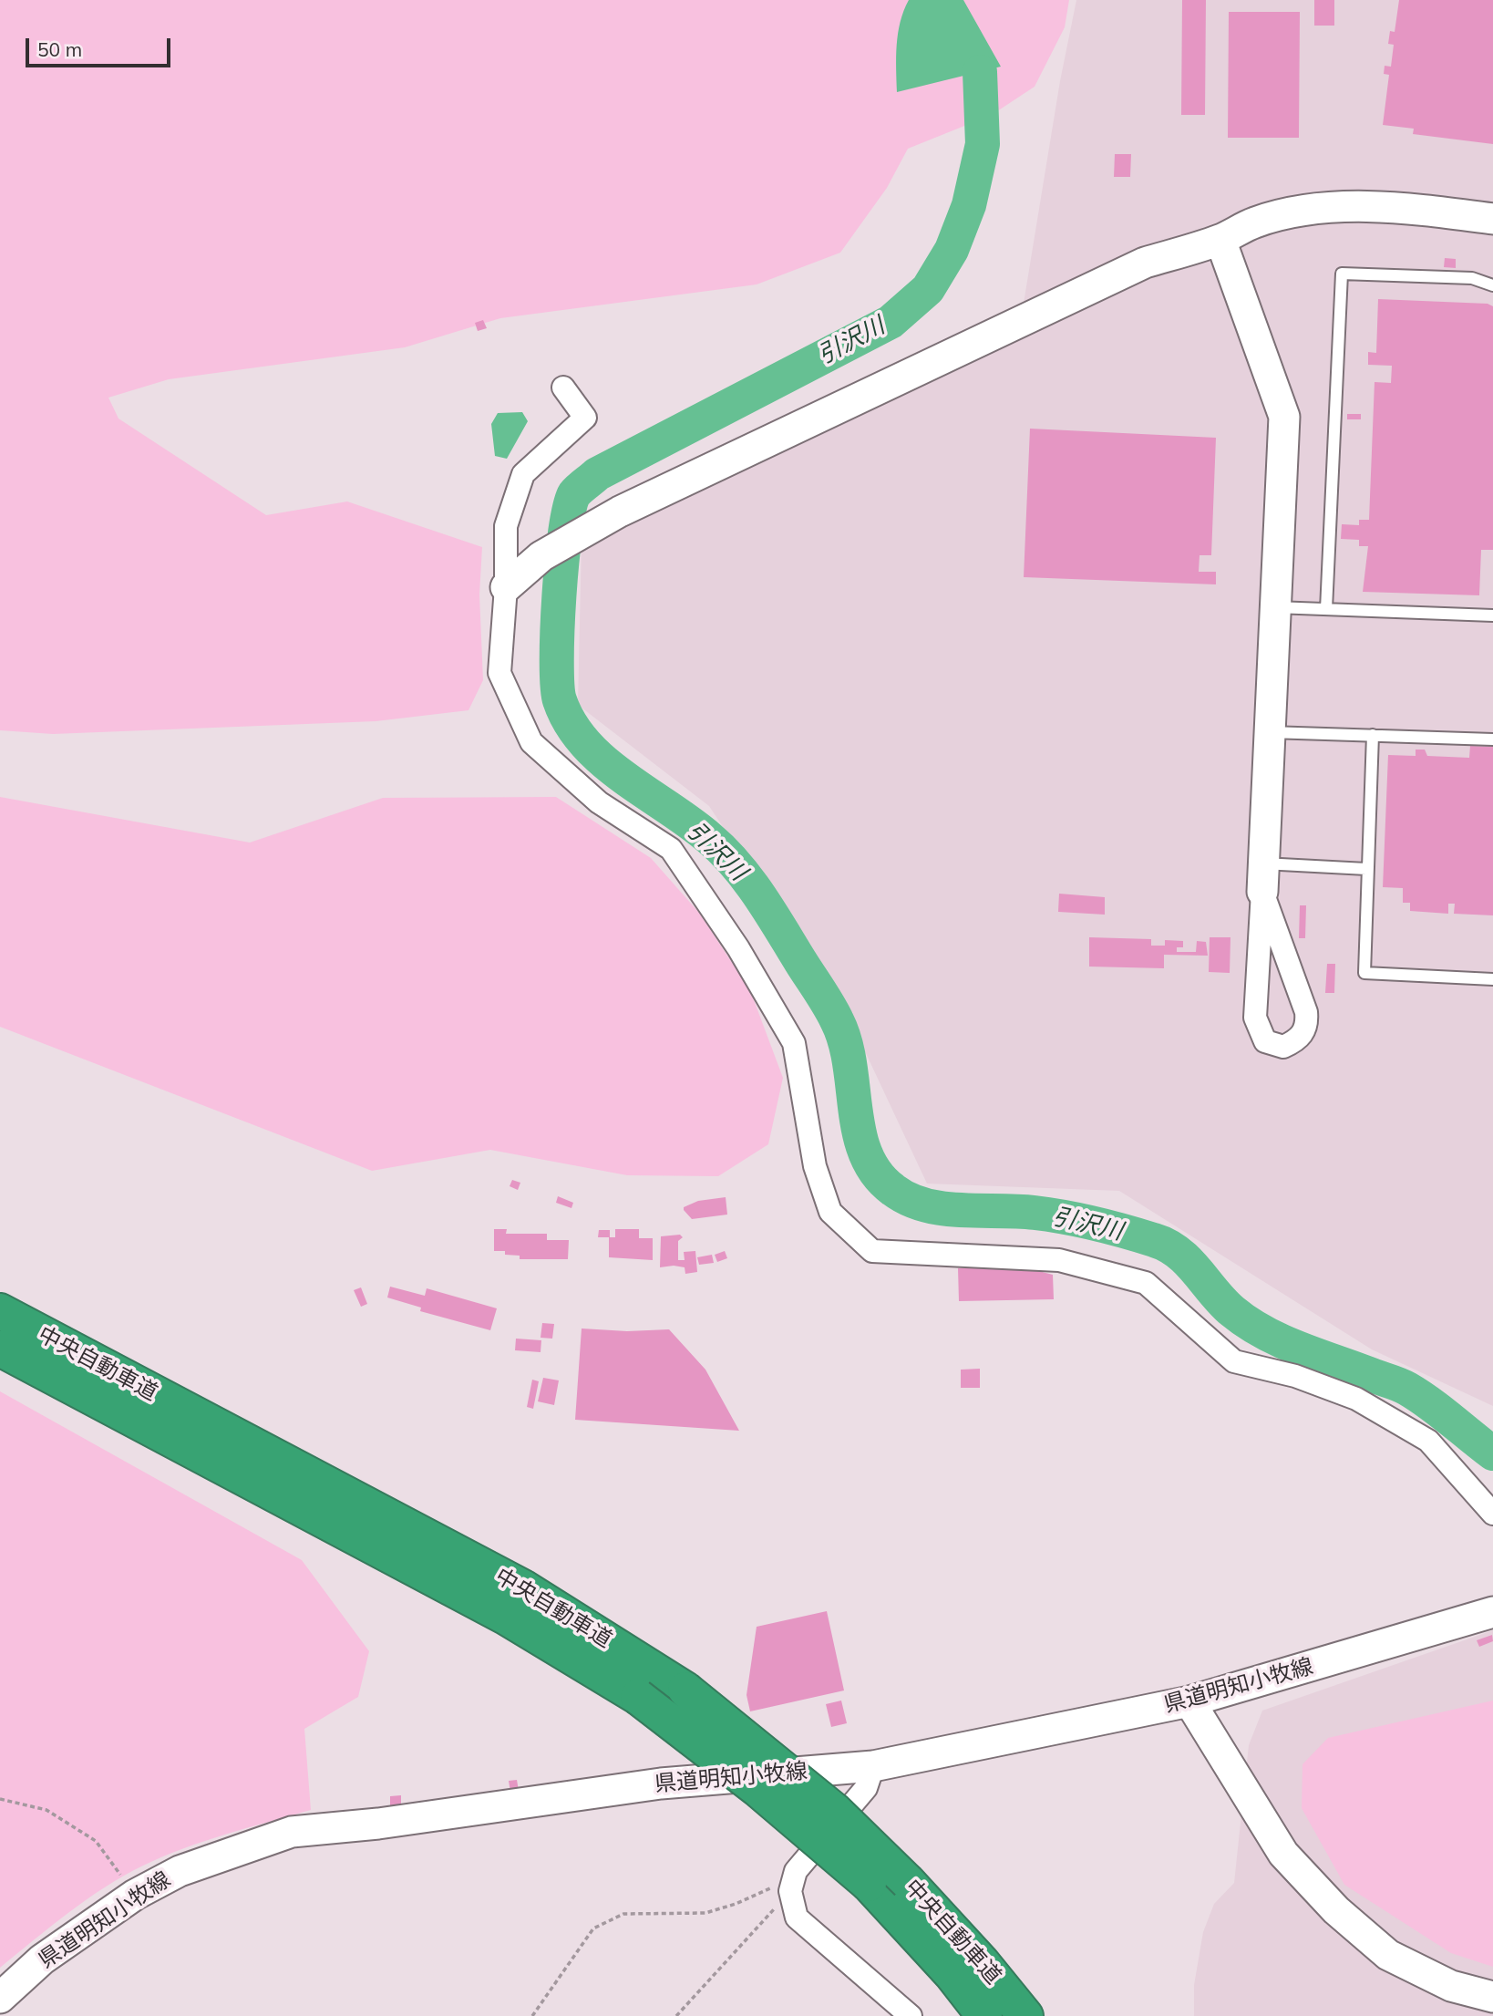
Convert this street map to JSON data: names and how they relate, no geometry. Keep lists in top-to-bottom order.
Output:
{
  "streets": {
    "highway": ["中央自動車道"],
    "street": ["県道明知小牧線"]
  },
  "water": ["引沢川"],
  "scale_bar": "50 m"
}
